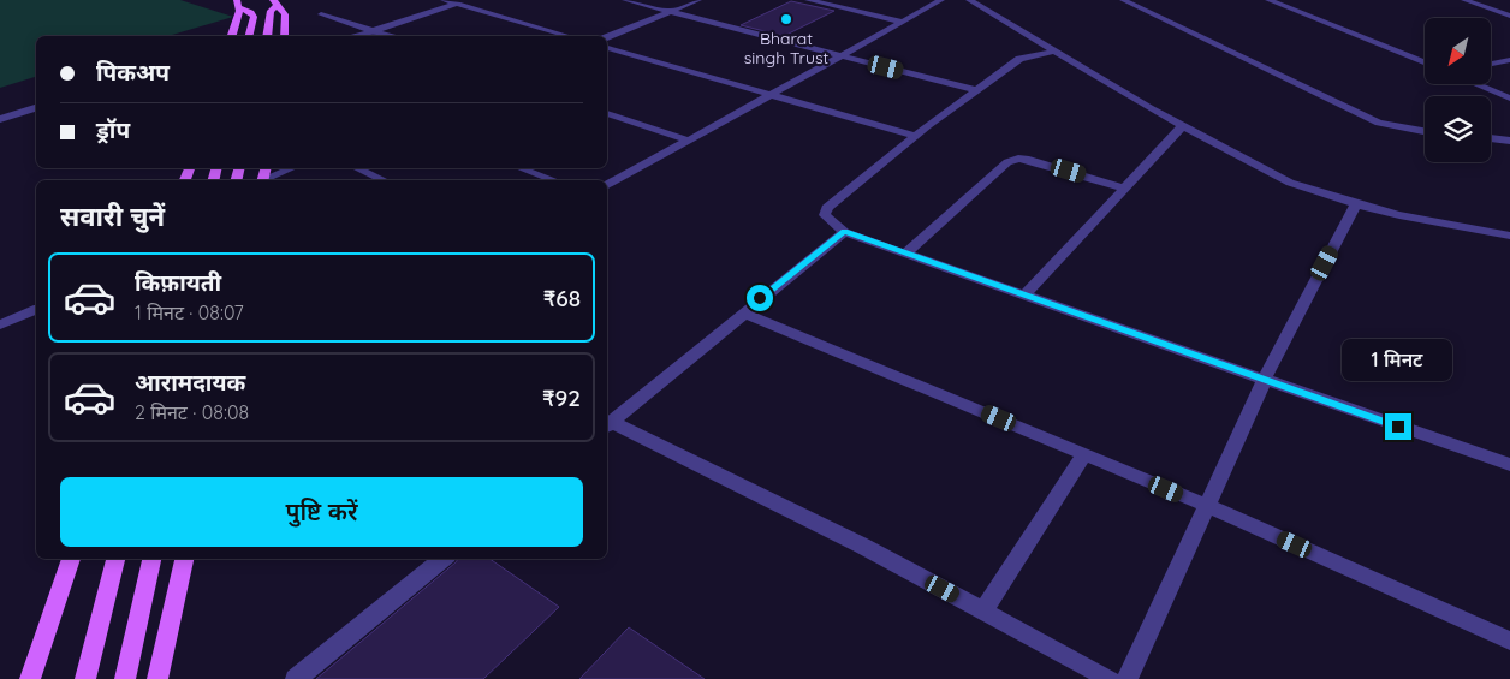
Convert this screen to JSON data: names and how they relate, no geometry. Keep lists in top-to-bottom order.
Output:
{
  "places": ["Bharat singh Trust"],
  "north": "bottom left",
  "page": {
    "banner": ["पिकअप", "ड्रॉप"],
    "heading": "सवारी चुनें",
    "list": [
      {
        "name": "किफ़ायती",
        "note": "1 मिनट · 08:07",
        "value": "₹68"
      },
      {
        "name": "आरामदायक",
        "note": "2 मिनट · 08:08",
        "value": "₹92"
      }
    ],
    "bubble": "1 मिनट",
    "buttons": "पुष्टि करें"
  }
}
